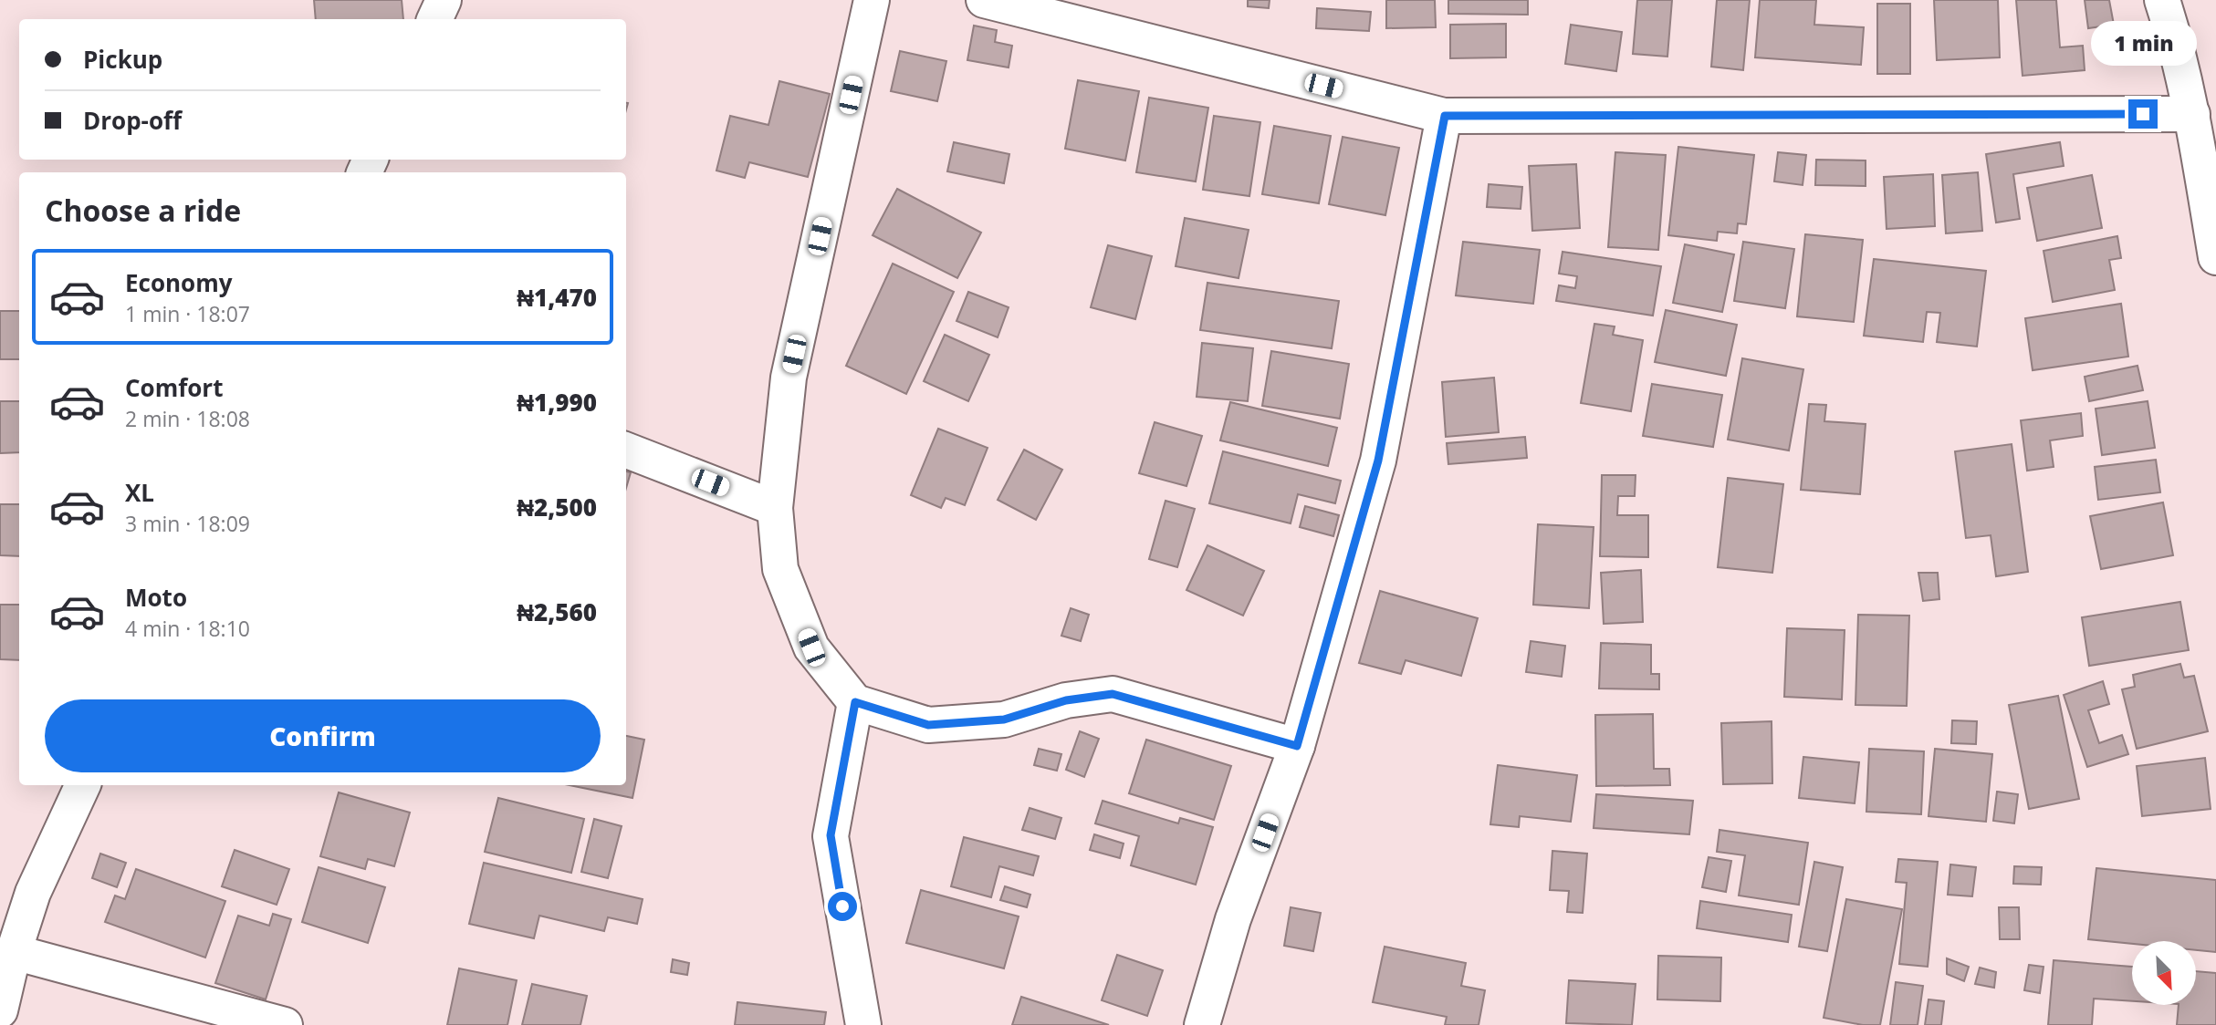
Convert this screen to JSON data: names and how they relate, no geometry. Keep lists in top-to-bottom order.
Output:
{
  "north": "bottom right",
  "page": {
    "banner": ["Pickup", "Drop-off"],
    "bubble": "1 min",
    "heading": "Choose a ride",
    "list": [
      {
        "name": "Economy",
        "note": "1 min · 18:07",
        "value": "₦1,470"
      },
      {
        "name": "Comfort",
        "note": "2 min · 18:08",
        "value": "₦1,990"
      },
      {
        "name": "XL",
        "note": "3 min · 18:09",
        "value": "₦2,500"
      },
      {
        "name": "Moto",
        "note": "4 min · 18:10",
        "value": "₦2,560"
      }
    ],
    "buttons": "Confirm"
  }
}
